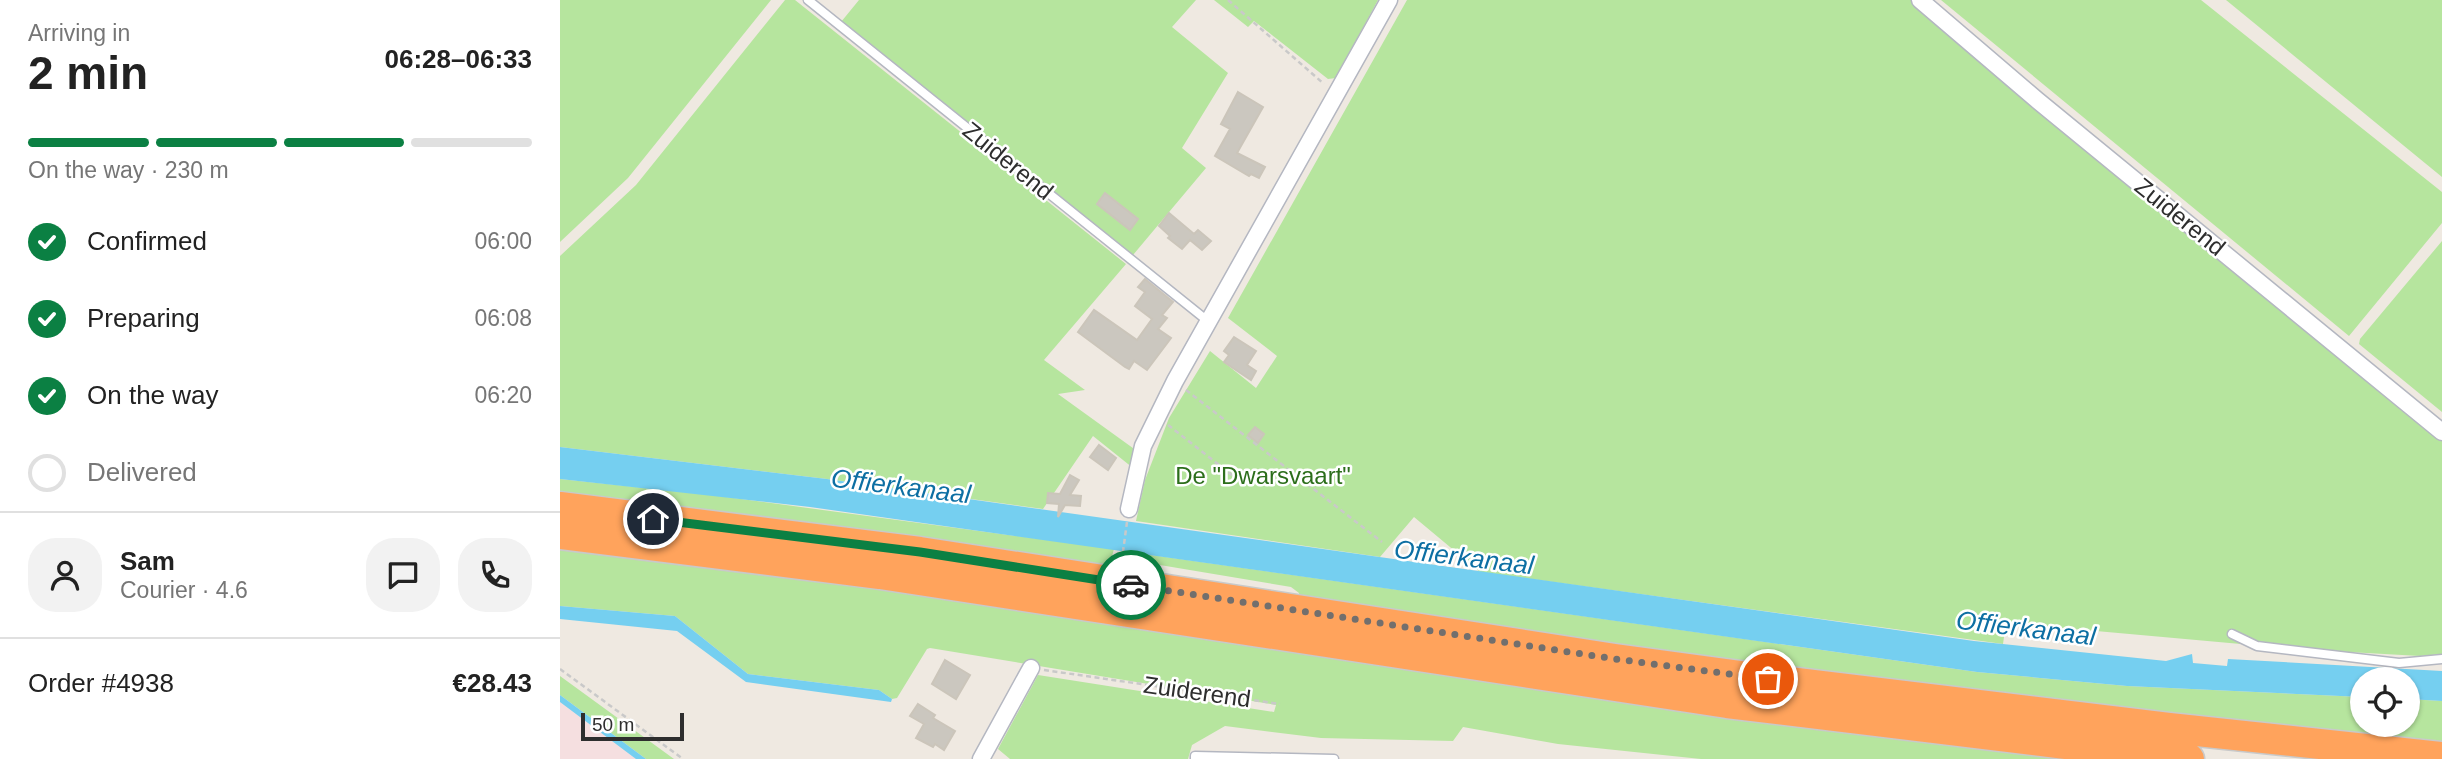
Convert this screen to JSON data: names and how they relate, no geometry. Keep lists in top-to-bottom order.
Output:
{
  "streets": {
    "street": ["Zuiderend"]
  },
  "water": ["Offierkanaal"],
  "parks": ["De \"Dwarsvaart\""],
  "scale_bar": "50 m",
  "page": {
    "heading": ["2 min", "Arriving in", "06:28–06:33"],
    "panel": [
      "Sam",
      "Courier · 4.6",
      "Order #4938",
      "€28.43"
    ],
    "bar": "On the way · 230 m",
    "list": [
      ["Confirmed", "06:00"],
      ["Preparing", "06:08"],
      ["On the way", "06:20"],
      "Delivered"
    ],
    "scale": "50 m"
  }
}
